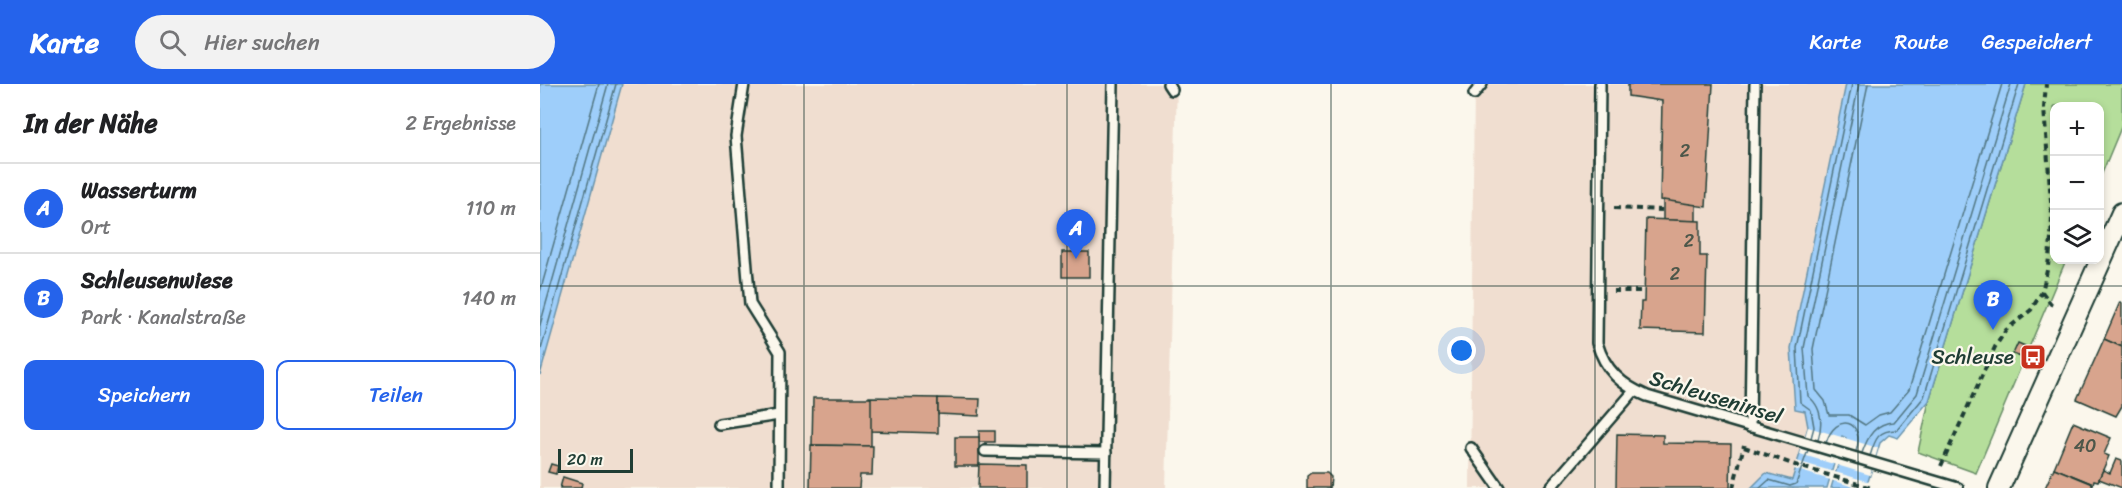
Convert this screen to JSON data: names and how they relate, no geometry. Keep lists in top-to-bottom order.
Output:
{
  "streets": {
    "lane": ["Schleuseninsel"]
  },
  "places": {
    "bus stop": ["Schleuse"]
  },
  "house_numbers": [
    "2",
    "2",
    "2",
    "40"
  ],
  "scale_bar": "20 m",
  "page": {
    "header": "Karte",
    "search": "Hier suchen",
    "nav": ["Karte", "Route", "Gespeichert"],
    "heading": ["In der Nähe", "2 Ergebnisse"],
    "map_buttons": ["+", "−"],
    "list": [
      {
        "mark": "A",
        "name": "Wasserturm",
        "note": "Ort",
        "value": "110 m"
      },
      {
        "mark": "B",
        "name": "Schleusenwiese",
        "note": "Park · Kanalstraße",
        "value": "140 m"
      }
    ],
    "pins": ["A", "B"],
    "buttons": ["Speichern", "Teilen"],
    "scale": "20 m"
  }
}
